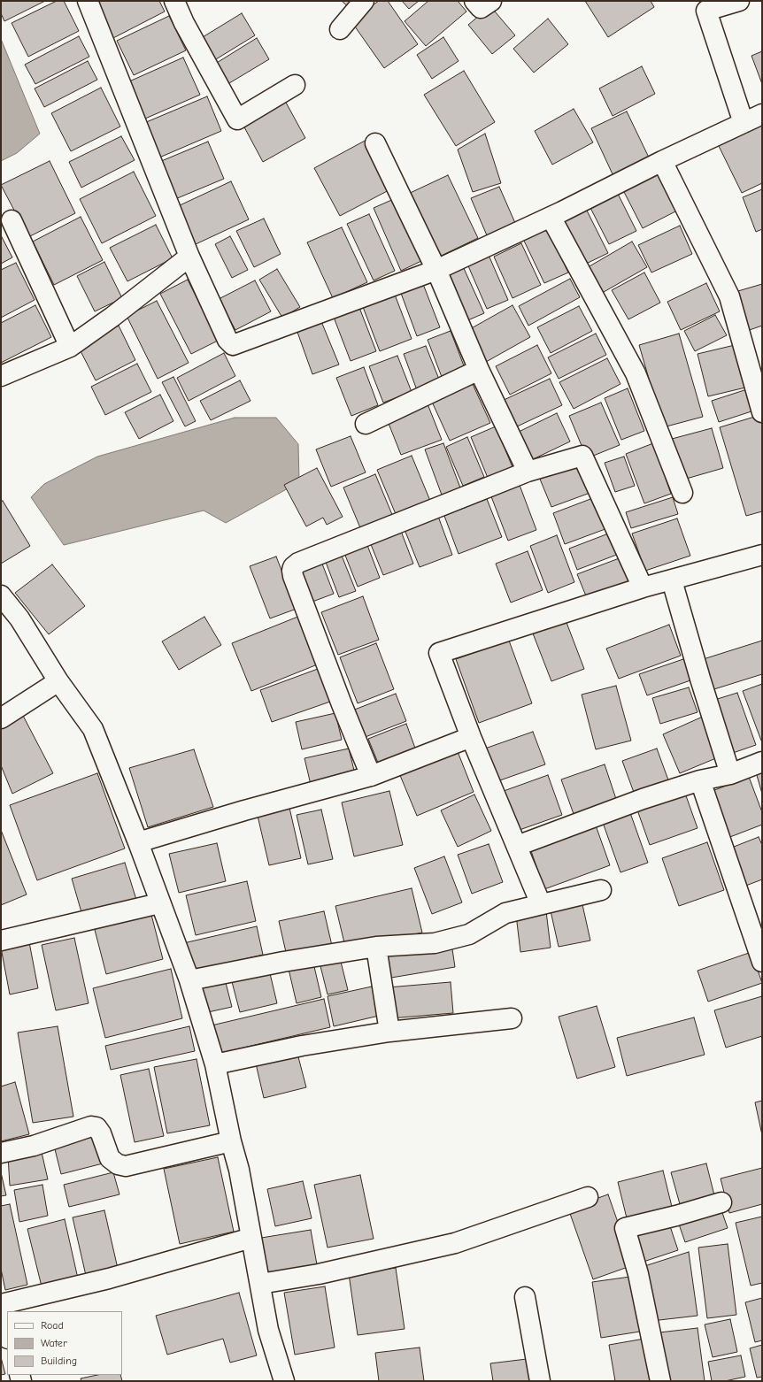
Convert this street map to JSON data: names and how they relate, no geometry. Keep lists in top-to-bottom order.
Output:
{
  "legend": ["Road", "Water", "Building"]
}
